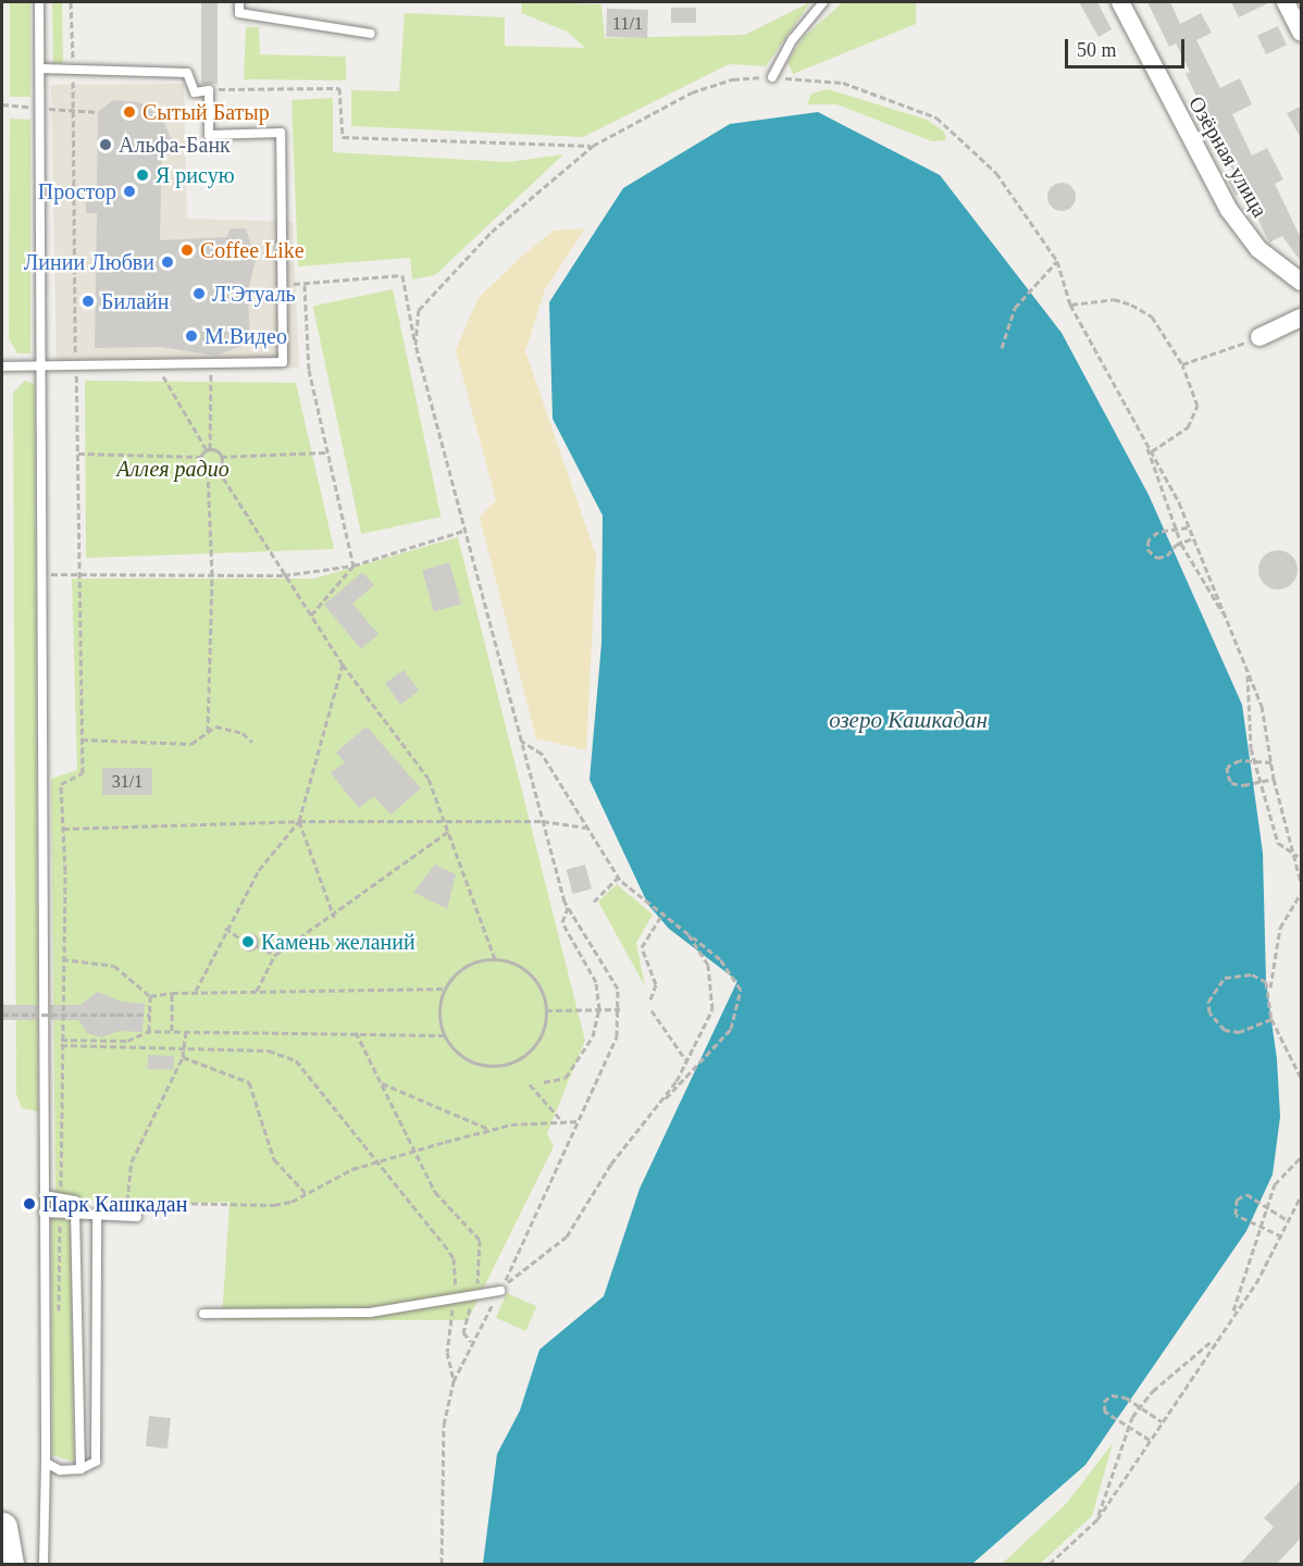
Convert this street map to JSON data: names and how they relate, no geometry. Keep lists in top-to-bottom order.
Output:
{
  "streets": {
    "street": ["Озёрная улица"]
  },
  "water": ["озеро Кашкадан"],
  "parks": ["Аллея радио"],
  "places": [
    "Сытый Батыр",
    "Альфа-Банк",
    "Я рисую",
    "Простор",
    "Coffee Like",
    "Линии Любви",
    "Л'Этуаль",
    "Билайн",
    "М.Видео",
    "Камень желаний",
    "Парк Кашкадан"
  ],
  "house_numbers": ["11/1", "31/1"],
  "scale_bar": "50 m"
}
